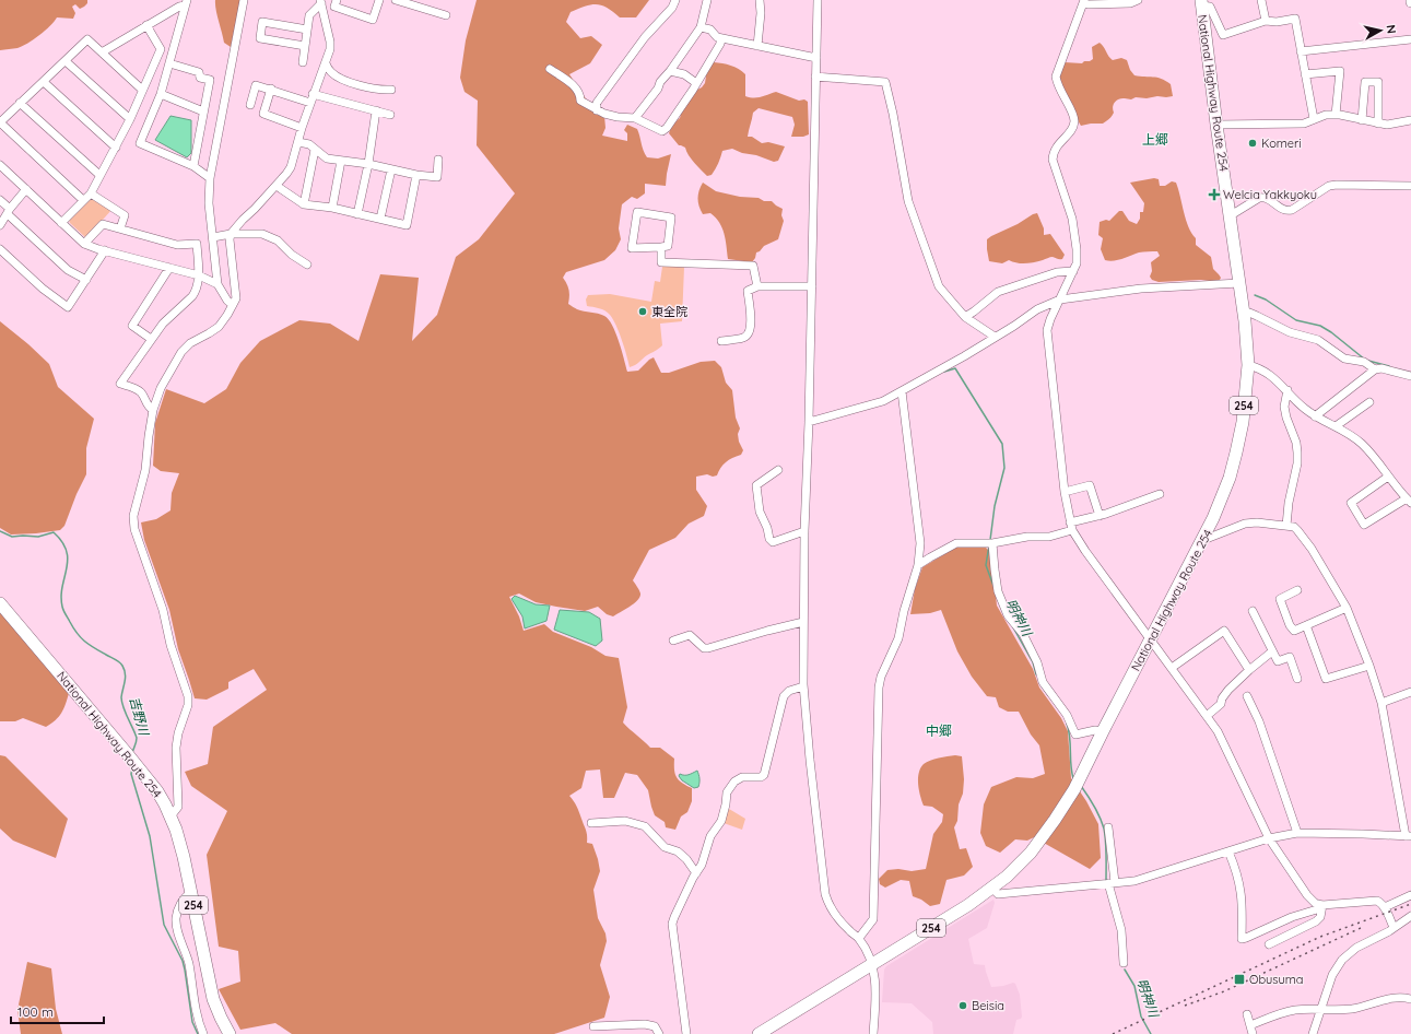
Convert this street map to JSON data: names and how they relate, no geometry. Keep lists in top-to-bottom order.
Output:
{
  "streets": {
    "highway": ["National Highway Route 254", "254"]
  },
  "districts": ["上郷", "中郷"],
  "water": ["明神川", "吉野川"],
  "places": {
    "other": ["Komeri", "東全院", "Beisia"],
    "health": ["Welcia Yakkyoku"],
    "transit": ["Obusuma"]
  },
  "scale_bar": "100 m",
  "north": "right"
}
